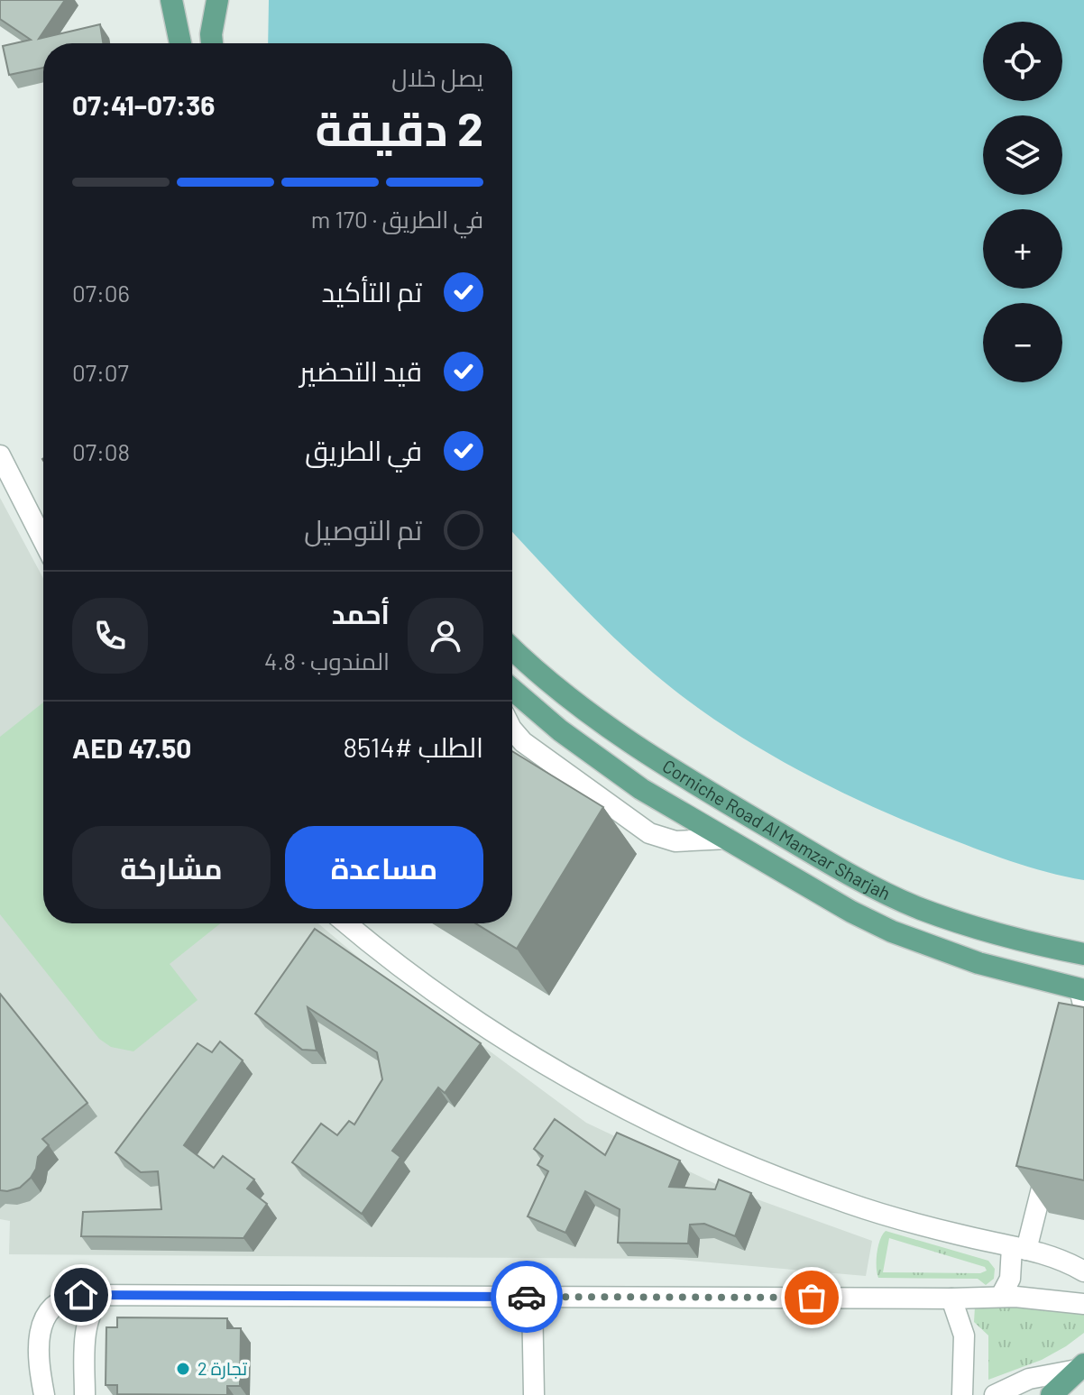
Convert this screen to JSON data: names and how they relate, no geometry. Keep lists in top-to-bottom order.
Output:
{
  "streets": {
    "main road": ["Corniche Road Al Mamzar Sharjah"]
  },
  "places": ["تجارة 2"],
  "page": {
    "map_buttons": ["+", "−"],
    "heading": ["2 دقيقة", "يصل خلال", "07:36–07:41"],
    "panel": [
      "أحمد",
      "المندوب · 4.8",
      "الطلب #8514",
      "AED 47.50"
    ],
    "bar": "في الطريق · 170 m",
    "list": [
      ["تم التأكيد", "07:06"],
      ["قيد التحضير", "07:07"],
      ["في الطريق", "07:08"],
      "تم التوصيل"
    ],
    "buttons": ["مساعدة", "مشاركة"]
  }
}
